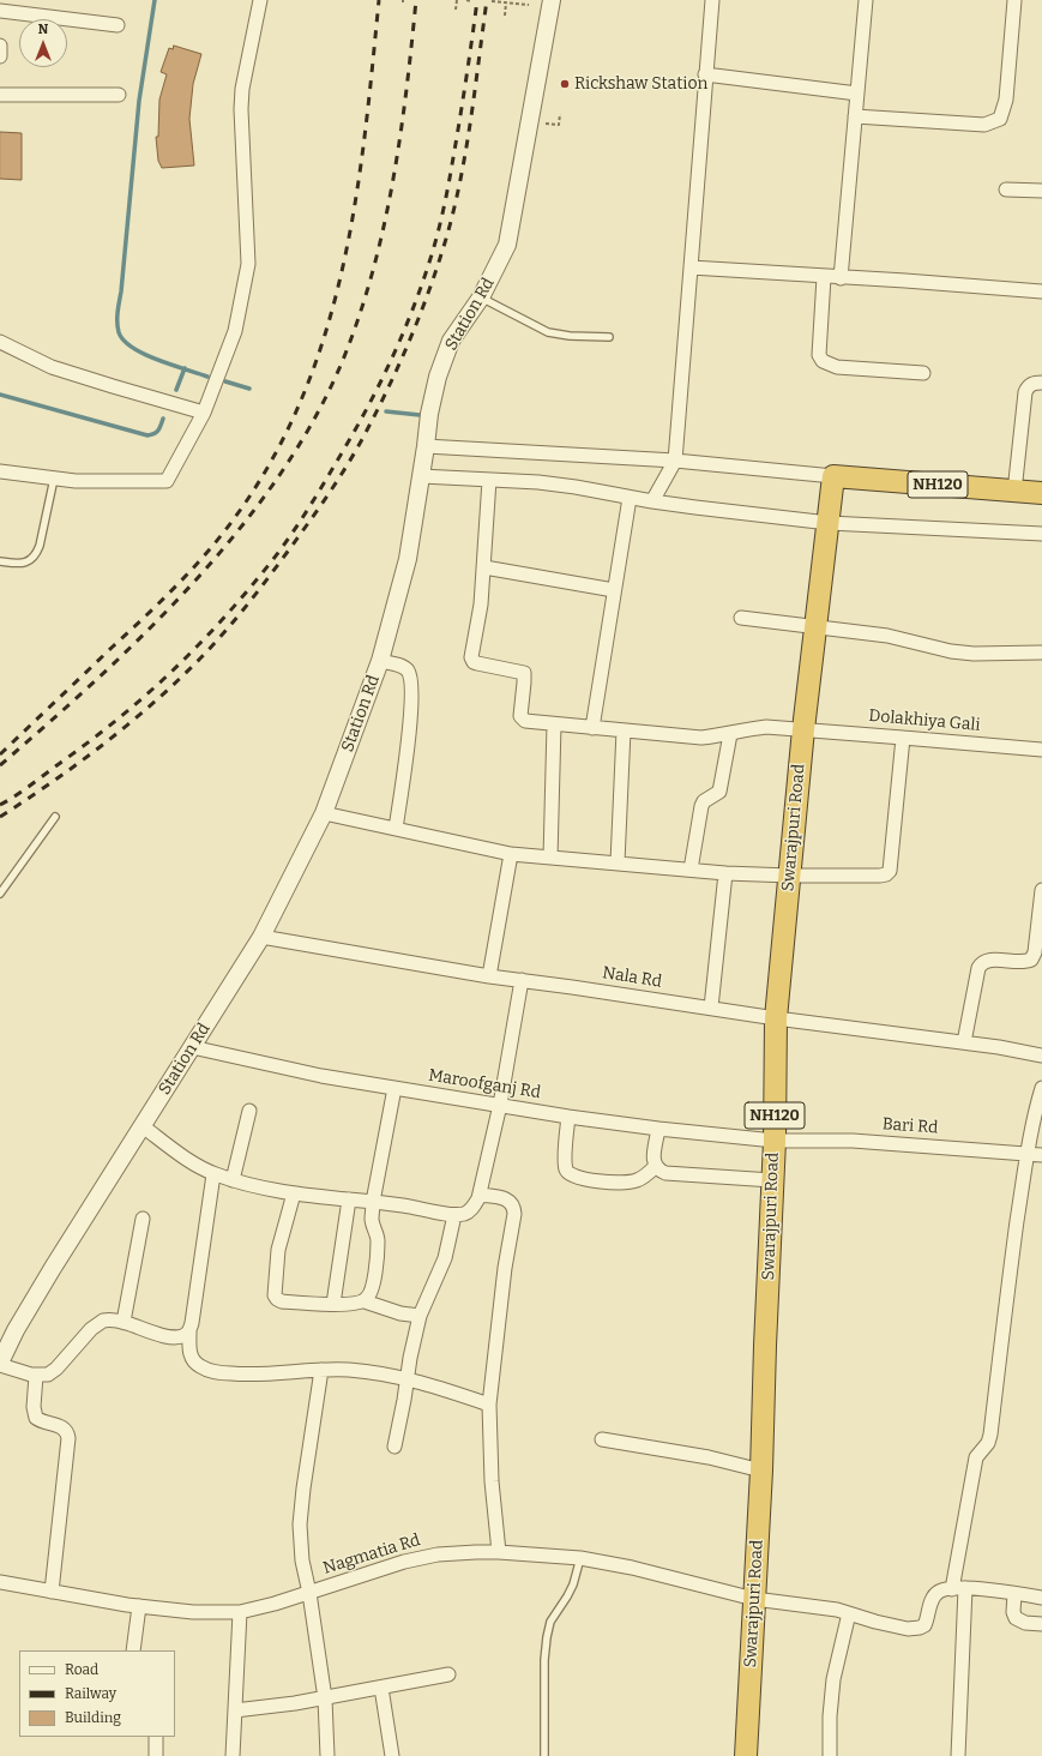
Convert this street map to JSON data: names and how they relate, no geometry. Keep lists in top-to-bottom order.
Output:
{
  "streets": {
    "highway": ["NH120", "Swarajpuri Road"],
    "street": [
      "Station Rd",
      "Dolakhiya Gali",
      "Nala Rd",
      "Maroofganj Rd",
      "Bari Rd",
      "Nagmatia Rd"
    ]
  },
  "crossings": [
    ["Station Rd", "Nala Rd"],
    ["Station Rd", "Maroofganj Rd"],
    ["NH120", "Swarajpuri Road"],
    ["Dolakhiya Gali", "Swarajpuri Road"],
    ["Swarajpuri Road", "Nala Rd"],
    ["Swarajpuri Road", "Maroofganj Rd"],
    ["Swarajpuri Road", "Bari Rd"],
    ["Swarajpuri Road", "Nagmatia Rd"],
    ["Maroofganj Rd", "Bari Rd"]
  ],
  "places": ["Rickshaw Station"],
  "legend": ["Road", "Railway", "Building"],
  "north": "top"
}
